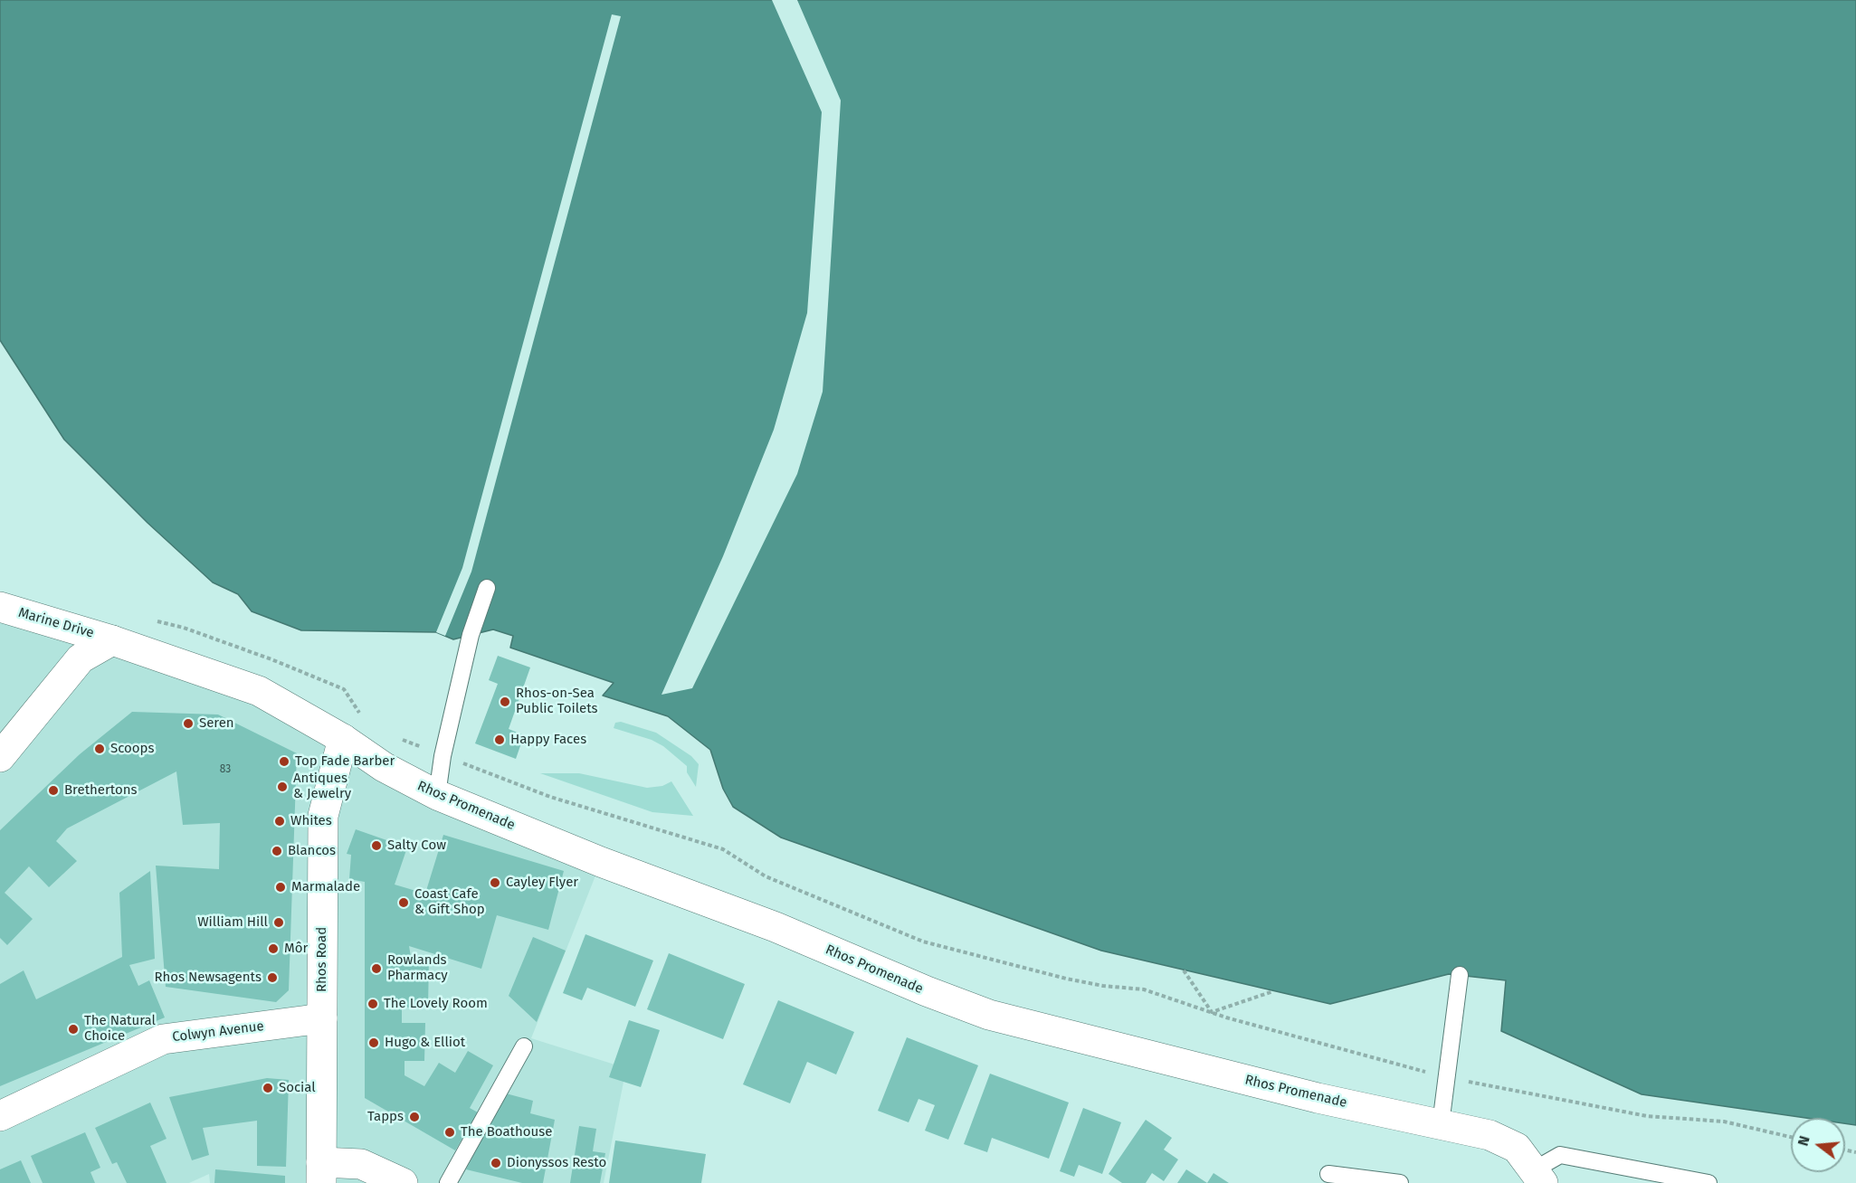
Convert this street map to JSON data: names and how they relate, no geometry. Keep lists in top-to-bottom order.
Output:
{
  "streets": {
    "street": [
      "Marine Drive",
      "Rhos Promenade",
      "Rhos Road",
      "Colwyn Avenue"
    ]
  },
  "crossings": [
    ["Marine Drive", "Rhos Promenade"],
    ["Rhos Promenade", "Rhos Road"],
    ["Rhos Road", "Colwyn Avenue"]
  ],
  "places": [
    "Rhos-on-Sea Public Toilets",
    "Seren",
    "Happy Faces",
    "Scoops",
    "Top Fade Barber",
    "Antiques & Jewelry",
    "Brethertons",
    "Whites",
    "Salty Cow",
    "Blancos",
    "Cayley Flyer",
    "Marmalade",
    "Coast Cafe & Gift Shop",
    "William Hill",
    "Môr",
    "Rowlands Pharmacy",
    "Rhos Newsagents",
    "The Lovely Room",
    "The Natural Choice",
    "Hugo & Elliot",
    "Social",
    "Tapps",
    "The Boathouse",
    "Dionyssos Resto"
  ],
  "house_numbers": ["83"],
  "north": "left"
}
